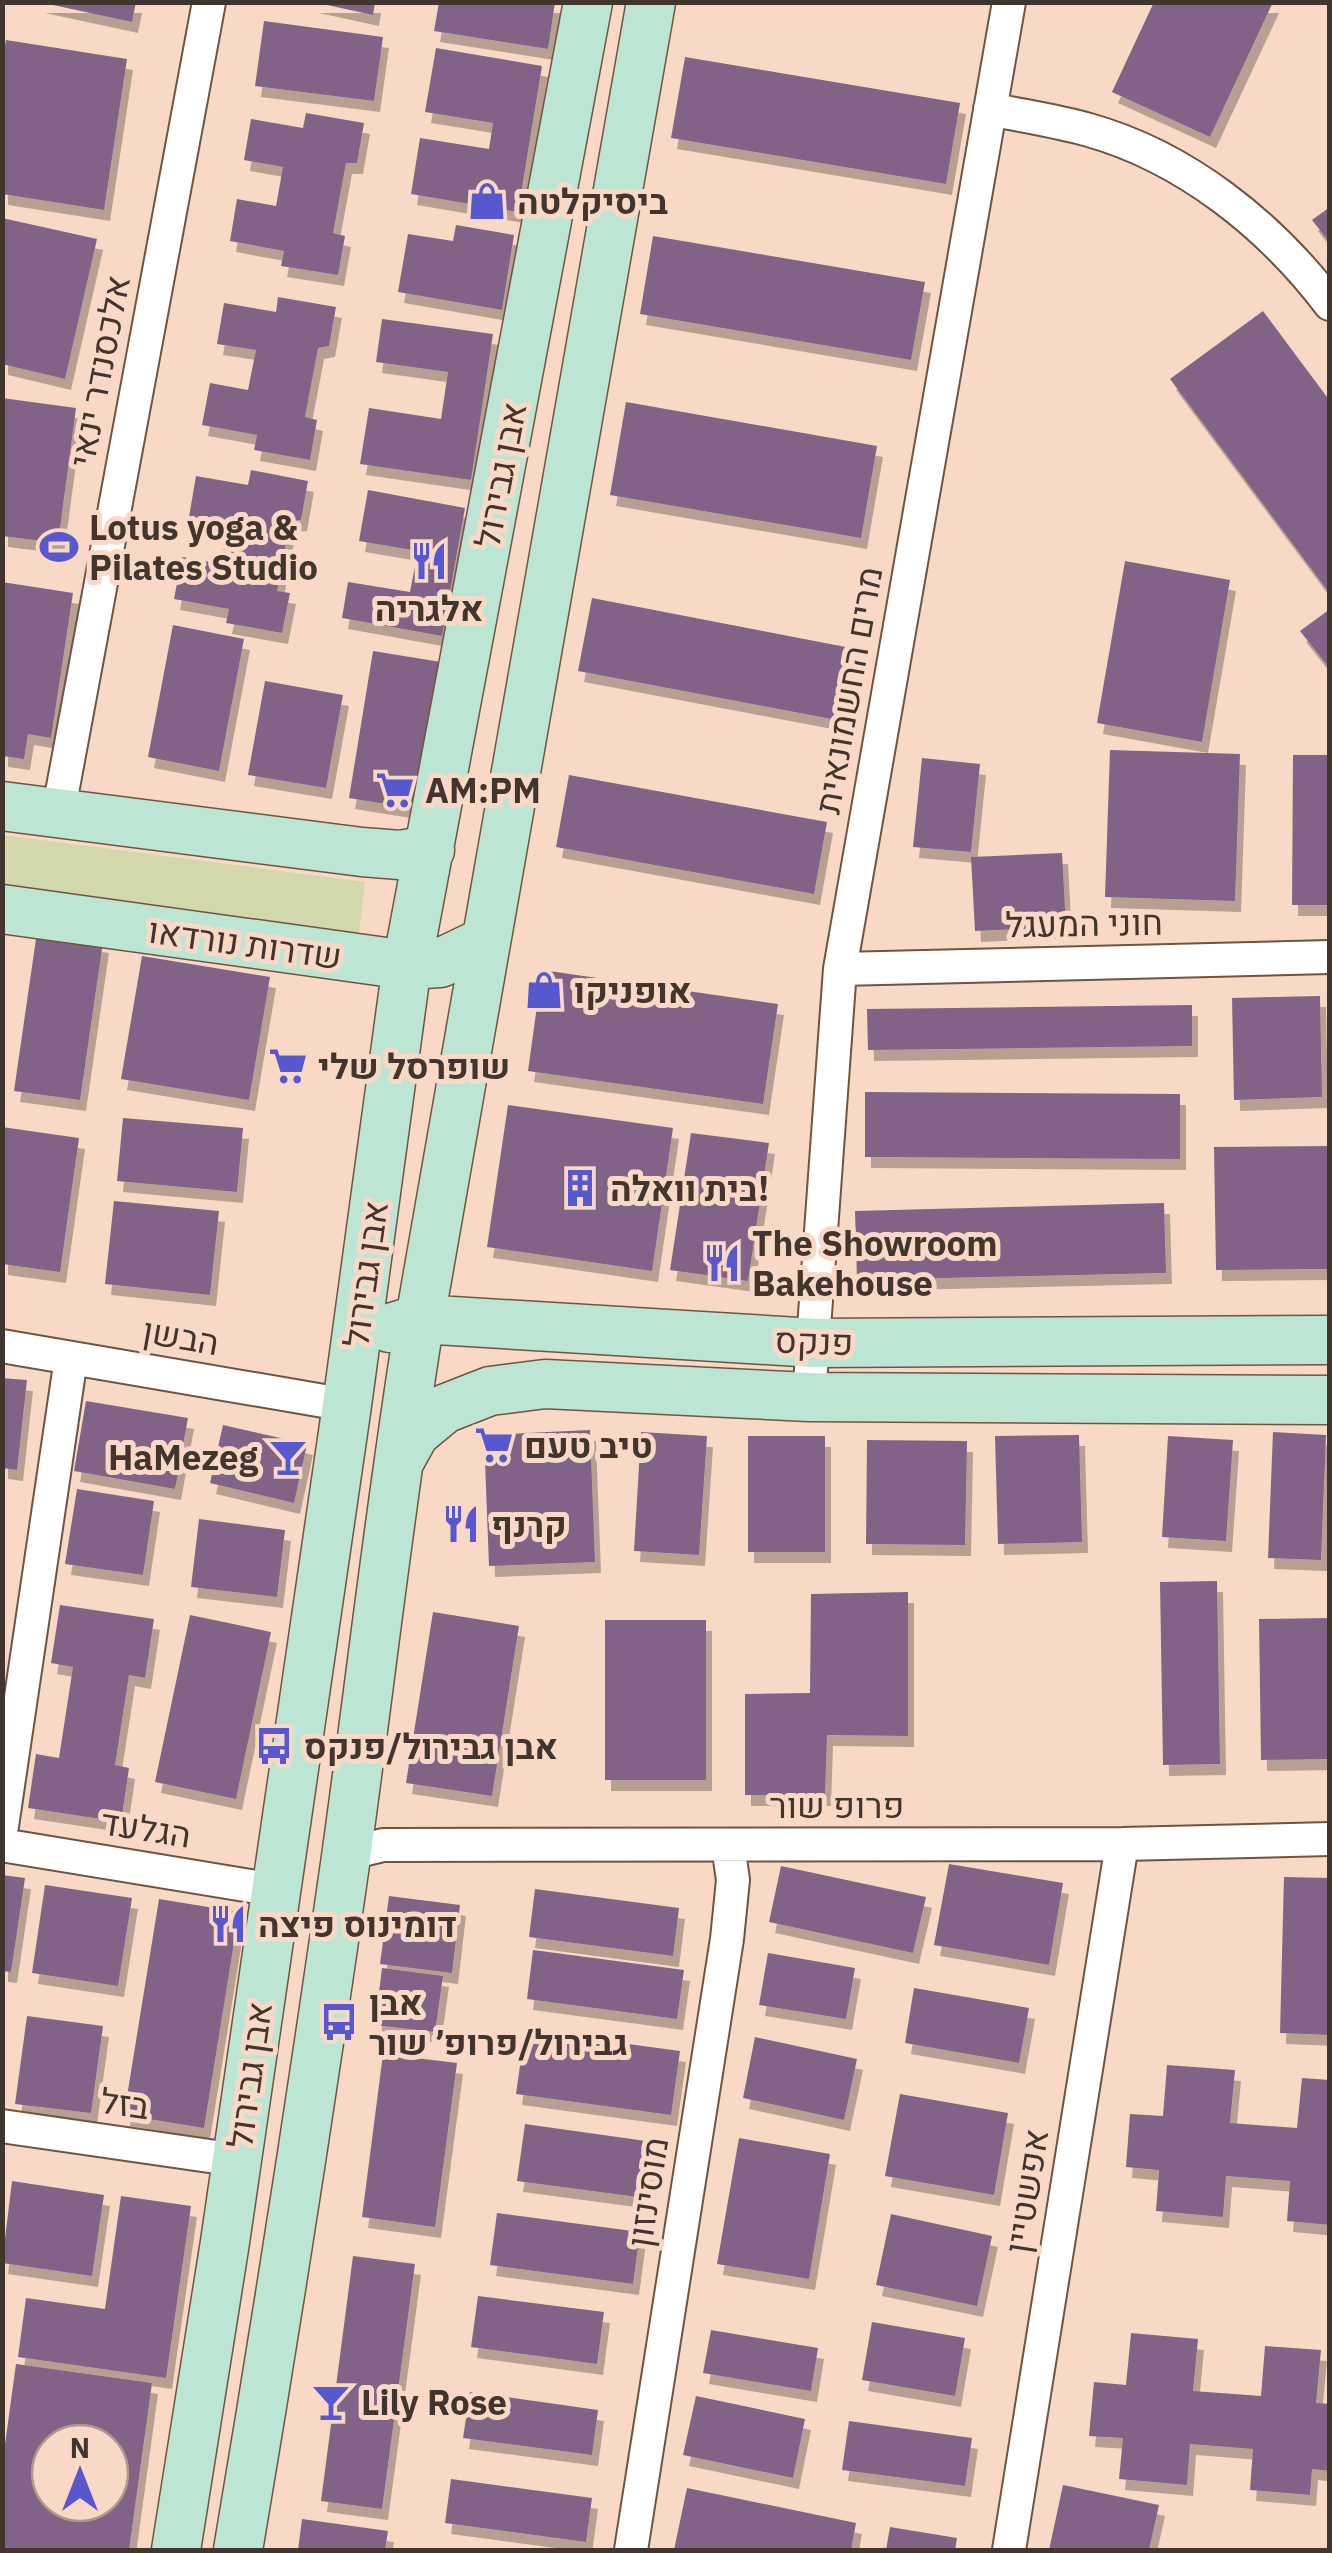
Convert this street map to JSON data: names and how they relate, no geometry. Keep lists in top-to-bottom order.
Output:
{
  "streets": {
    "main road": ["אבן גבירול", "שדרות נורדאו", "פנקס"],
    "street": [
      "אלכסנדר ינאי",
      "מרים החשמונאית",
      "חוני המעגל",
      "הבשן",
      "פרופ שור",
      "הגלעד",
      "בזל",
      "אפשטיין",
      "מוסינזון"
    ]
  },
  "crossings": [
    ["אבן גבירול", "שדרות נורדאו"],
    ["אבן גבירול", "הבשן"],
    ["אבן גבירול", "פנקס"],
    ["אבן גבירול", "פרופ שור"],
    ["אבן גבירול", "הגלעד"],
    ["אבן גבירול", "בזל"],
    ["מרים החשמונאית", "חוני המעגל"],
    ["מרים החשמונאית", "פנקס"],
    ["הבשן", "פנקס"],
    ["פרופ שור", "אפשטיין"],
    ["פרופ שור", "מוסינזון"]
  ],
  "places": {
    "shop": ["ביסיקלטה", "אופניקו"],
    "sports": ["Lotus yoga & Pilates Studio"],
    "restaurant": [
      "אלגריה",
      "The Showroom Bakehouse",
      "קרנף",
      "דומינוס פיצה"
    ],
    "supermarket": ["AM:PM", "שופרסל שלי", "טיב טעם"],
    "building": ["בית וואלה!"],
    "bar": ["HaMezeg", "Lily Rose"],
    "bus stop": ["אבן גבירול/פנקס", "אבן גבירול/פרופ׳ שור"]
  },
  "north": "top"
}
